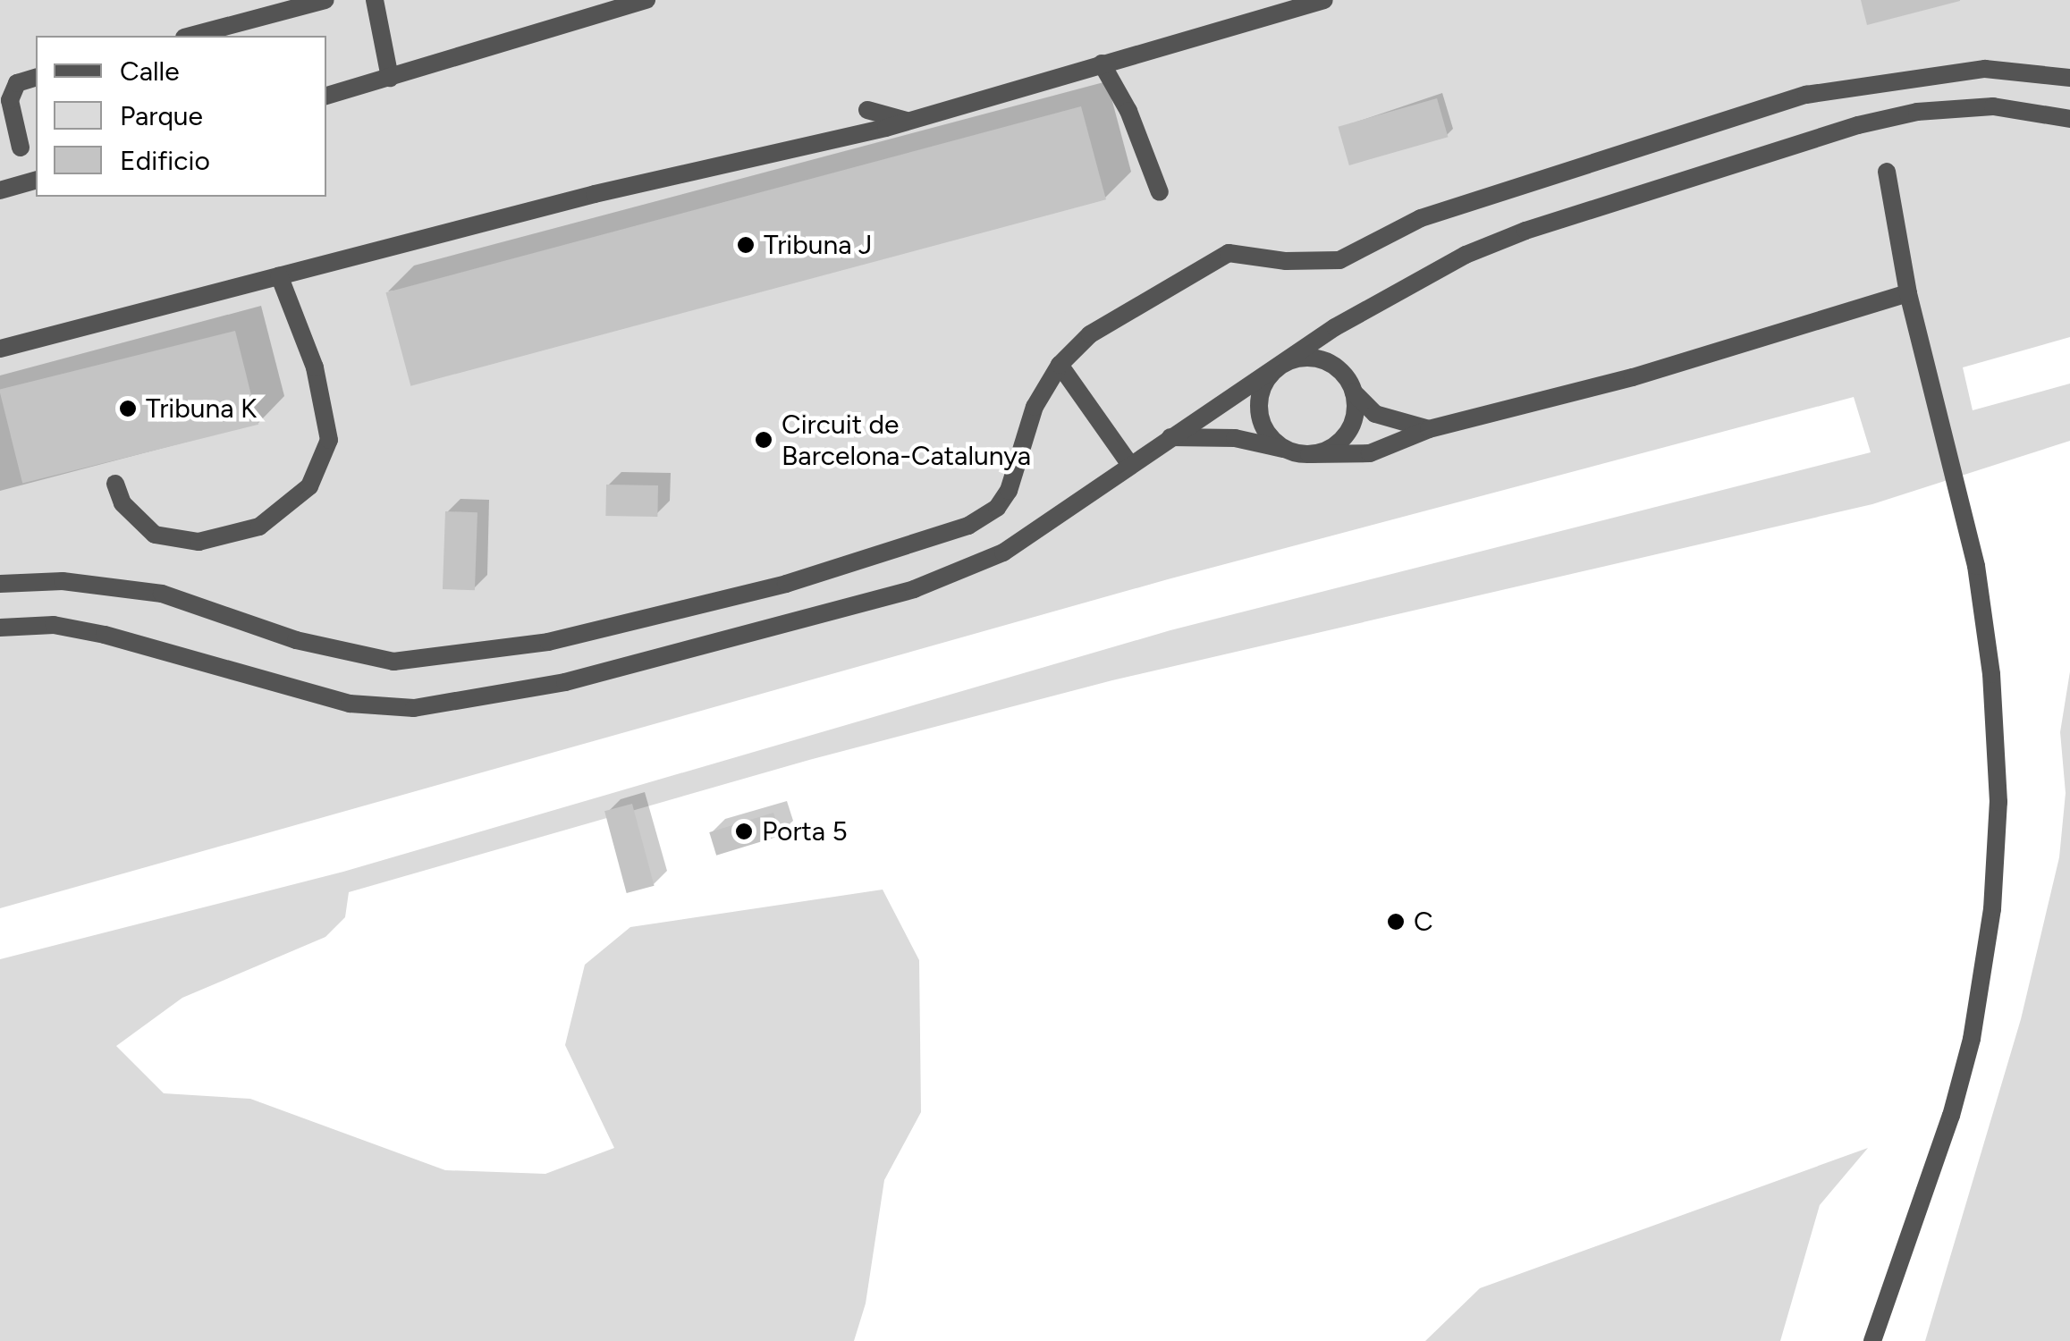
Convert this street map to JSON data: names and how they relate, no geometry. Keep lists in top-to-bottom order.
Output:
{
  "places": [
    "Tribuna J",
    "Tribuna K",
    "Circuit de Barcelona-Catalunya",
    "Porta 5",
    "C"
  ],
  "legend": ["Calle", "Parque", "Edificio"]
}
